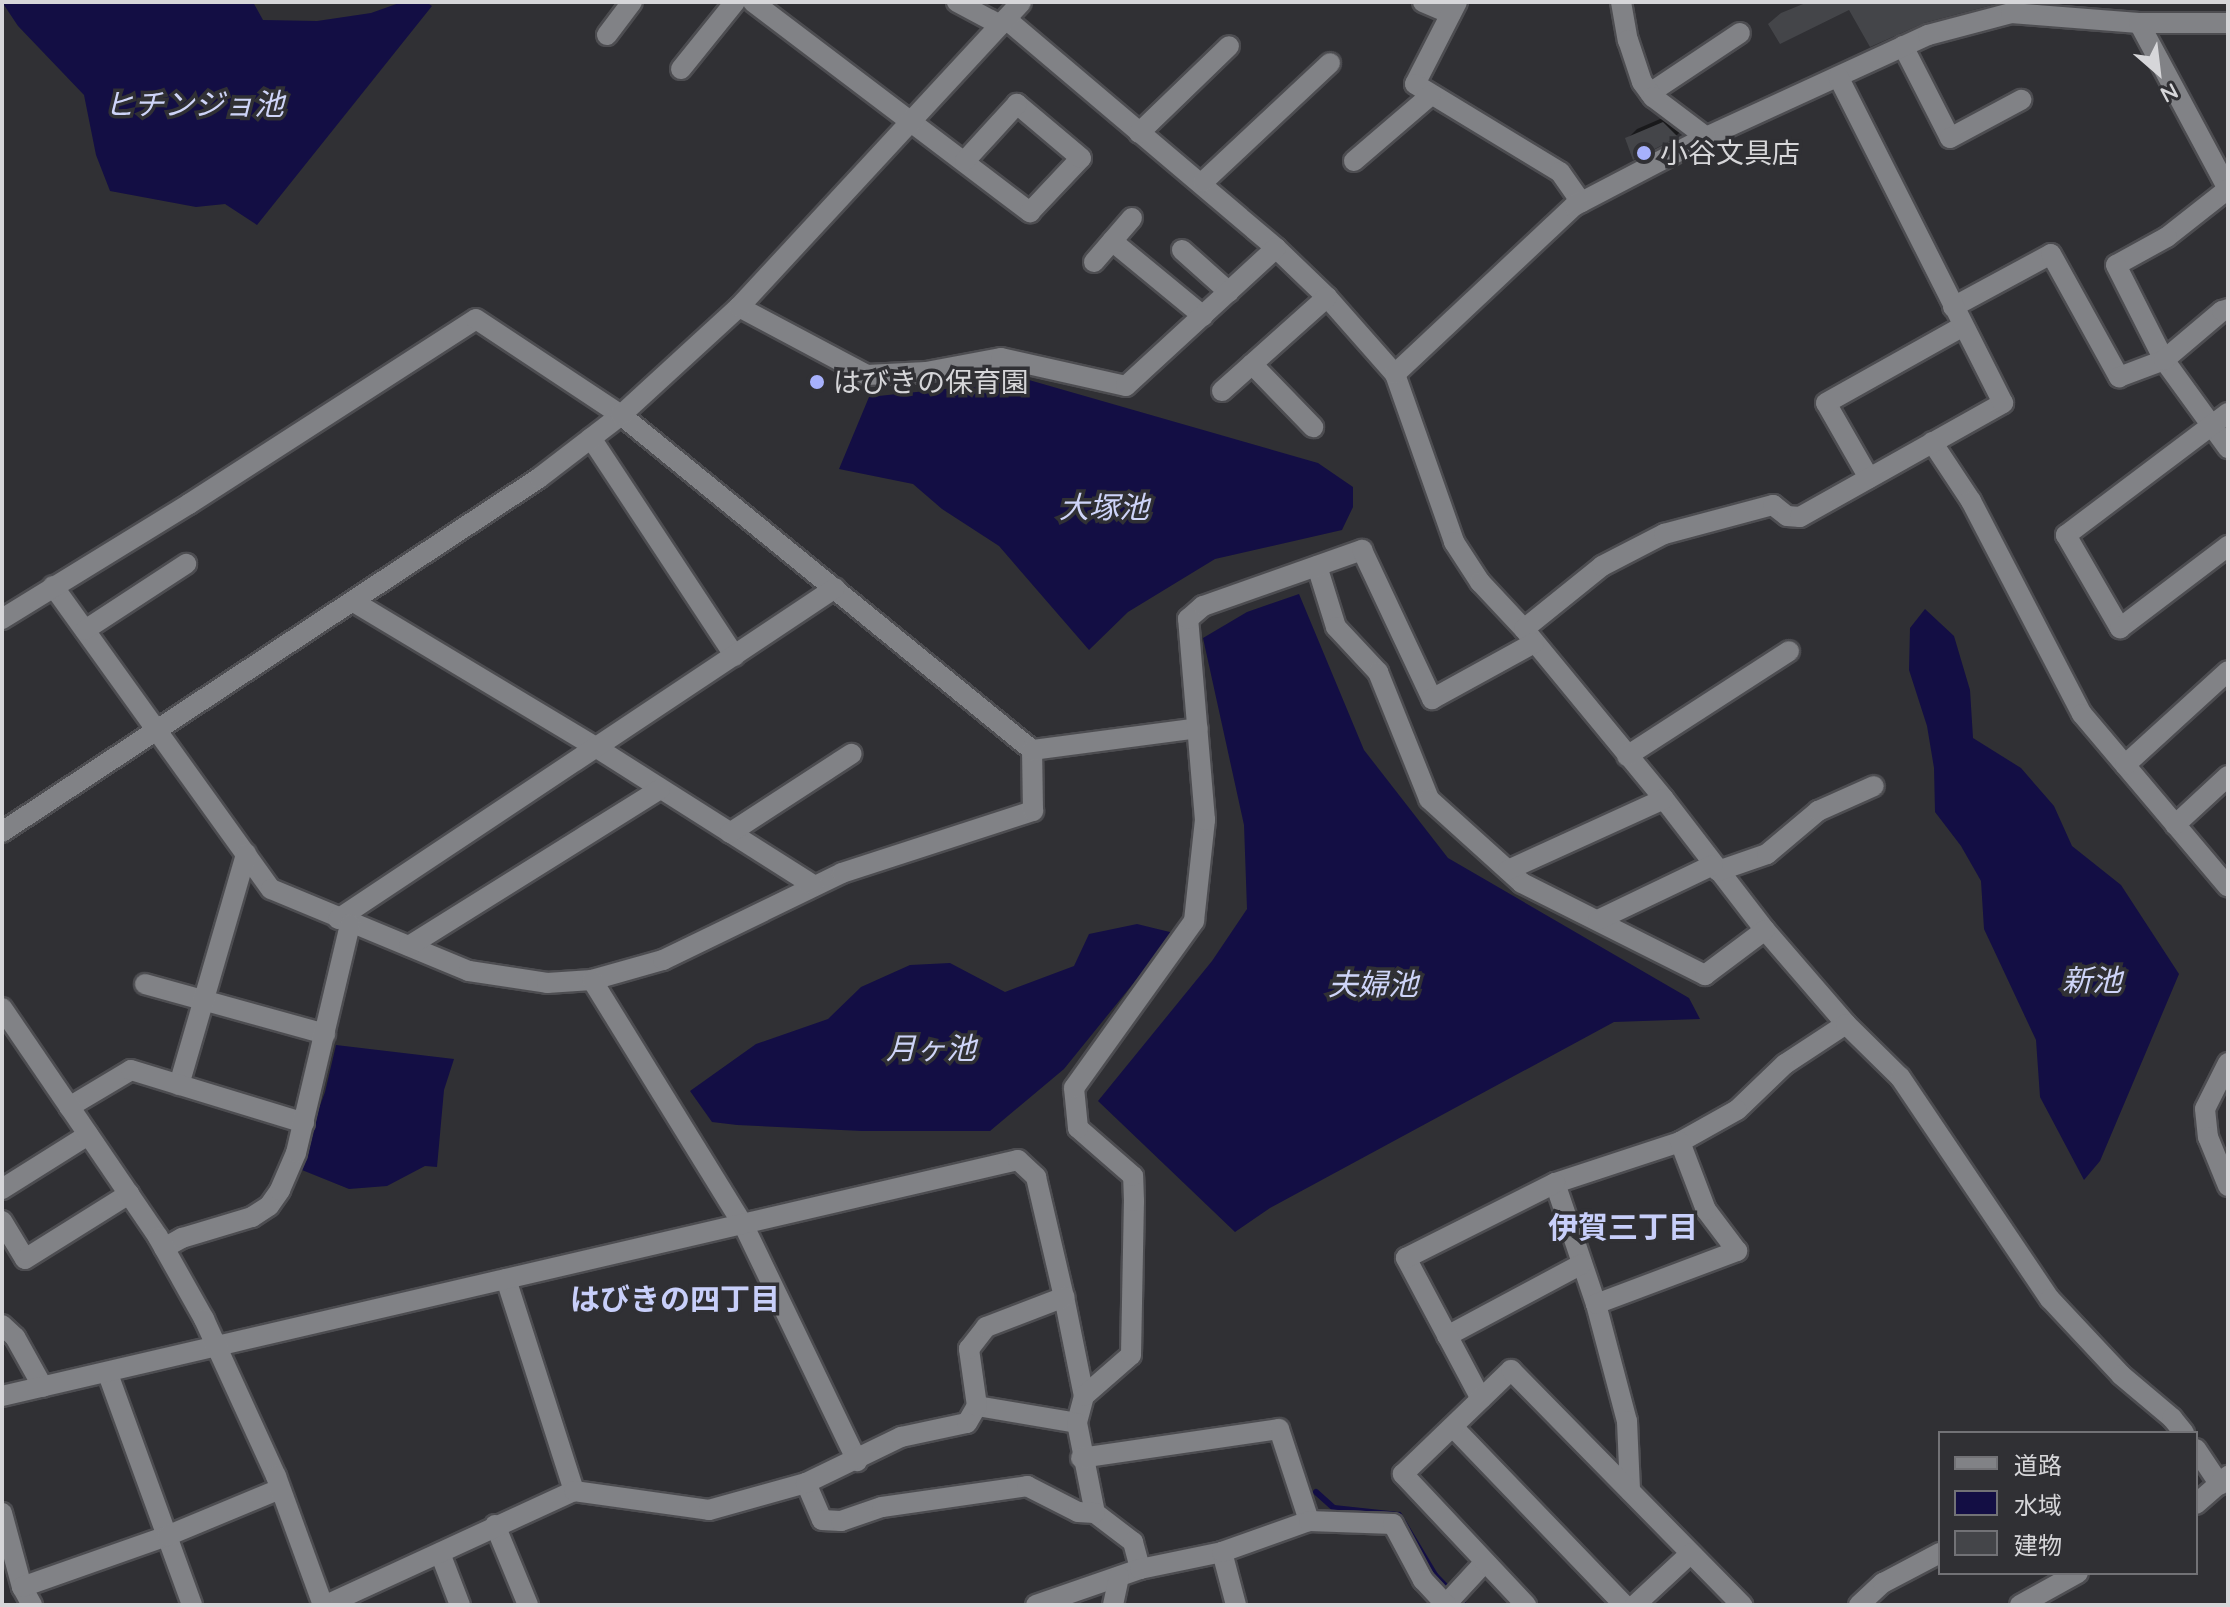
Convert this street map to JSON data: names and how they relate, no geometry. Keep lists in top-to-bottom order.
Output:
{
  "districts": ["伊賀三丁目", "はびきの四丁目"],
  "water": [
    "ヒチンジョ池",
    "大塚池",
    "新池",
    "夫婦池",
    "月ヶ池"
  ],
  "places": ["小谷文具店", "はびきの保育園"],
  "legend": ["道路", "水域", "建物"],
  "north": "bottom right"
}
